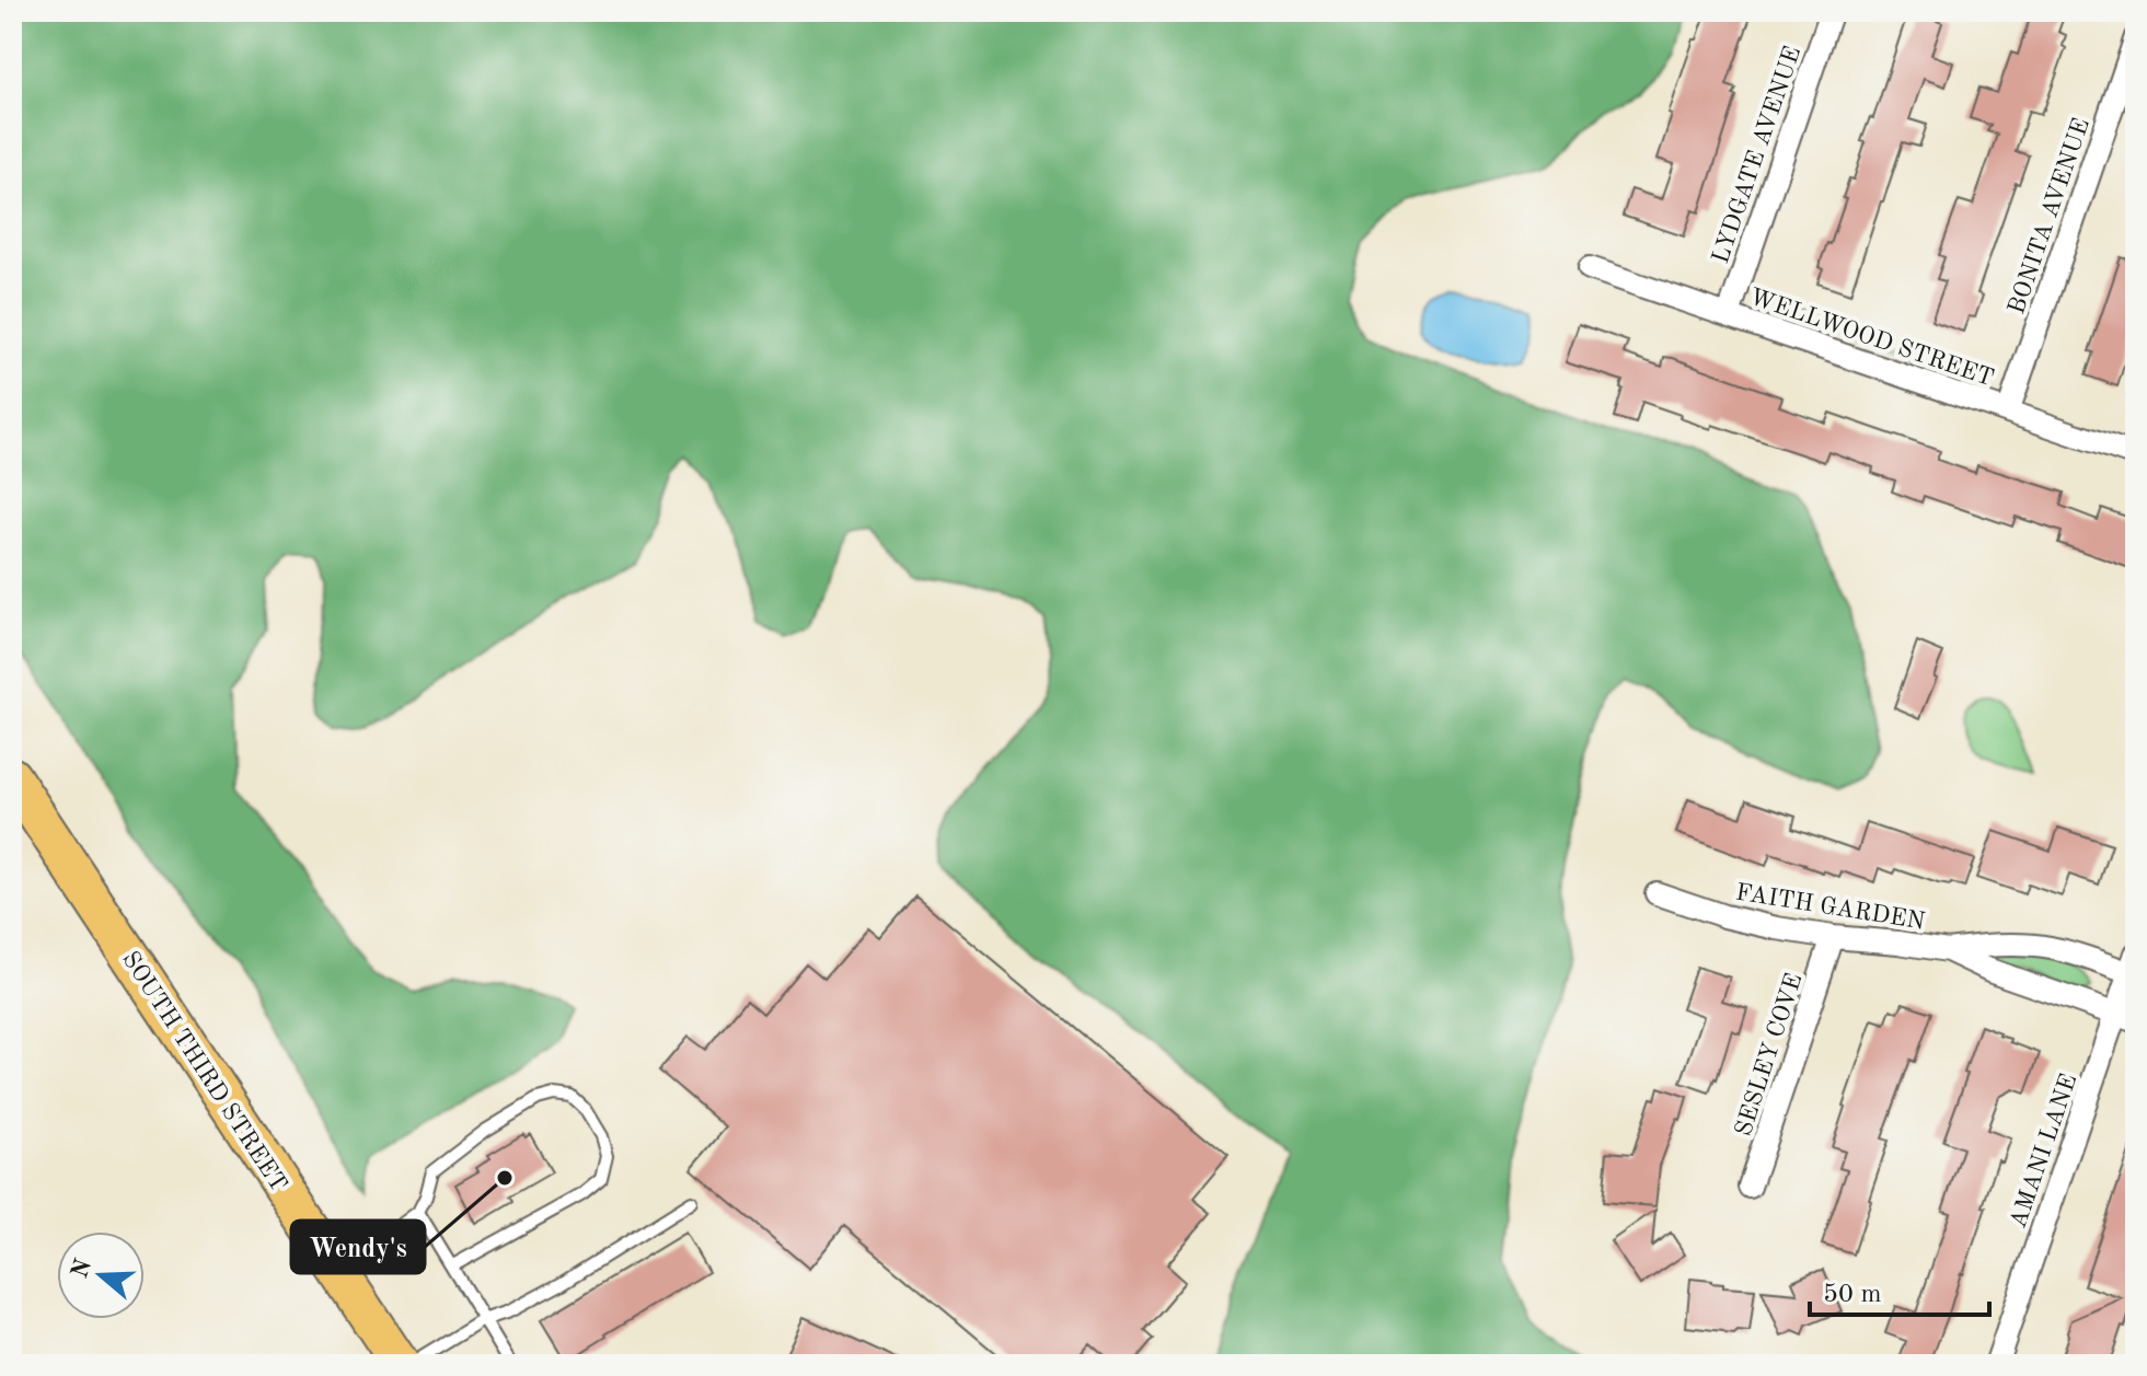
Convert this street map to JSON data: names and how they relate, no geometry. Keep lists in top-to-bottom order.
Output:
{
  "streets": {
    "highway": ["SOUTH THIRD STREET"],
    "street": [
      "LYDGATE AVENUE",
      "BONITA AVENUE",
      "WELLWOOD STREET",
      "FAITH GARDEN",
      "SESLEY COVE",
      "AMANI LANE"
    ]
  },
  "crossings": [
    ["LYDGATE AVENUE", "WELLWOOD STREET"],
    ["BONITA AVENUE", "WELLWOOD STREET"],
    ["FAITH GARDEN", "SESLEY COVE"],
    ["FAITH GARDEN", "AMANI LANE"]
  ],
  "places": ["Wendy's"],
  "scale_bar": "50 m",
  "north": "left"
}
